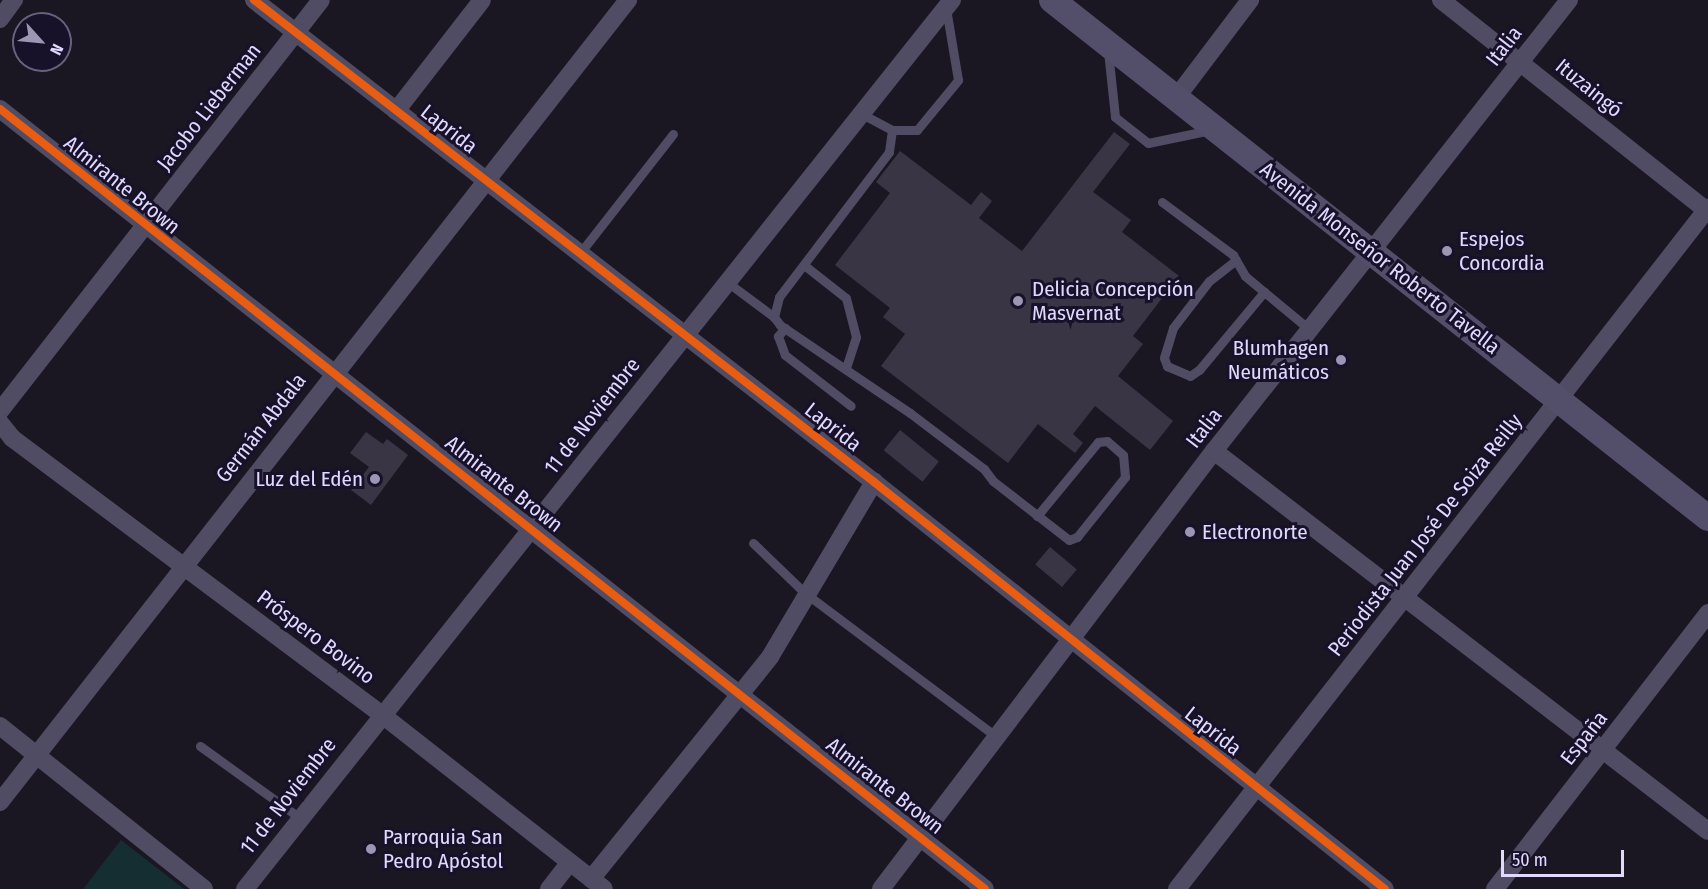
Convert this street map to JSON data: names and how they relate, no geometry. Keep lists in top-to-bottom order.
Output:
{
  "streets": {
    "main road": ["Avenida Monseñor Roberto Tavella"],
    "street": [
      "Italia",
      "Ituzaingó",
      "Jacobo Lieberman",
      "Laprida",
      "Almirante Brown",
      "11 de Noviembre",
      "Germán Abdala",
      "Periodista Juan José De Soiza Reilly",
      "Próspero Bovino",
      "España"
    ]
  },
  "crossings": [
    ["Italia", "Ituzaingó"],
    ["Italia", "Laprida"],
    ["Italia", "Almirante Brown"],
    ["Italia", "Avenida Monseñor Roberto Tavella"],
    ["Ituzaingó", "Periodista Juan José De Soiza Reilly"],
    ["Jacobo Lieberman", "Laprida"],
    ["Jacobo Lieberman", "Almirante Brown"],
    ["Laprida", "11 de Noviembre"],
    ["Laprida", "Germán Abdala"],
    ["Laprida", "Periodista Juan José De Soiza Reilly"],
    ["Almirante Brown", "11 de Noviembre"],
    ["Almirante Brown", "Germán Abdala"],
    ["Avenida Monseñor Roberto Tavella", "Periodista Juan José De Soiza Reilly"],
    ["11 de Noviembre", "Próspero Bovino"],
    ["Germán Abdala", "Próspero Bovino"]
  ],
  "places": [
    "Espejos Concordia",
    "Delicia Concepción Masvernat",
    "Blumhagen Neumáticos",
    "Luz del Edén",
    "Electronorte",
    "Parroquia San Pedro Apóstol"
  ],
  "scale_bar": "50 m",
  "north": "bottom right"
}
